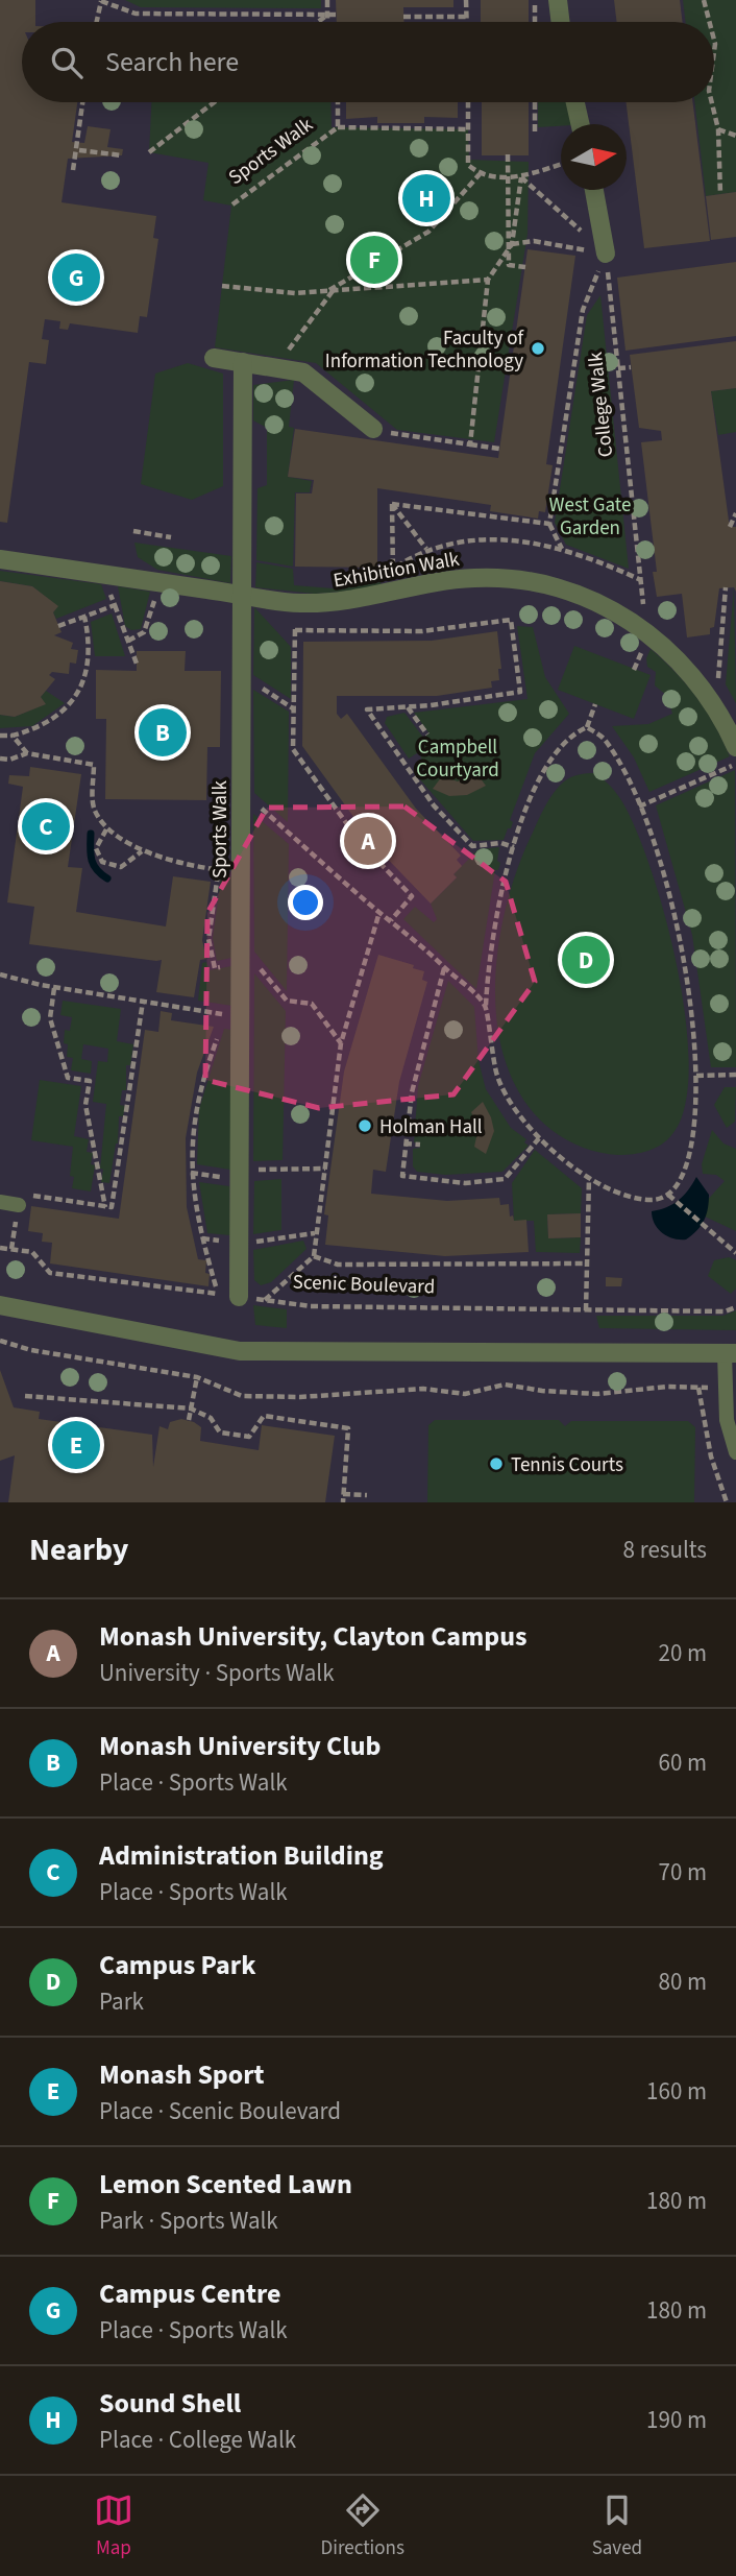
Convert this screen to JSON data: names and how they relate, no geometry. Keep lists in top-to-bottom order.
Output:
{
  "streets": {
    "street": ["Sports Walk", "Exhibition Walk"],
    "path": ["College Walk", "Scenic Boulevard"]
  },
  "crossings": [
    ["Sports Walk", "Exhibition Walk"],
    ["Sports Walk", "Scenic Boulevard"],
    ["College Walk", "Exhibition Walk"]
  ],
  "parks": ["West Gate Garden", "Campbell Courtyard"],
  "places": ["Faculty of Information Technology", "Holman Hall", "Tennis Courts"],
  "north": "right",
  "page": {
    "search": "Search here",
    "pins": [
      "H",
      "F",
      "G",
      "B",
      "C",
      "A",
      "D",
      "E"
    ],
    "heading": ["Nearby", "8 results"],
    "list": [
      {
        "mark": "A",
        "name": "Monash University, Clayton Campus",
        "note": "University · Sports Walk",
        "value": "20 m"
      },
      {
        "mark": "B",
        "name": "Monash University Club",
        "note": "Place · Sports Walk",
        "value": "60 m"
      },
      {
        "mark": "C",
        "name": "Administration Building",
        "note": "Place · Sports Walk",
        "value": "70 m"
      },
      {
        "mark": "D",
        "name": "Campus Park",
        "note": "Park",
        "value": "80 m"
      },
      {
        "mark": "E",
        "name": "Monash Sport",
        "note": "Place · Scenic Boulevard",
        "value": "160 m"
      },
      {
        "mark": "F",
        "name": "Lemon Scented Lawn",
        "note": "Park · Sports Walk",
        "value": "180 m"
      },
      {
        "mark": "G",
        "name": "Campus Centre",
        "note": "Place · Sports Walk",
        "value": "180 m"
      },
      {
        "mark": "H",
        "name": "Sound Shell",
        "note": "Place · College Walk",
        "value": "190 m"
      }
    ],
    "nav": ["Map", "Directions", "Saved"]
  }
}
